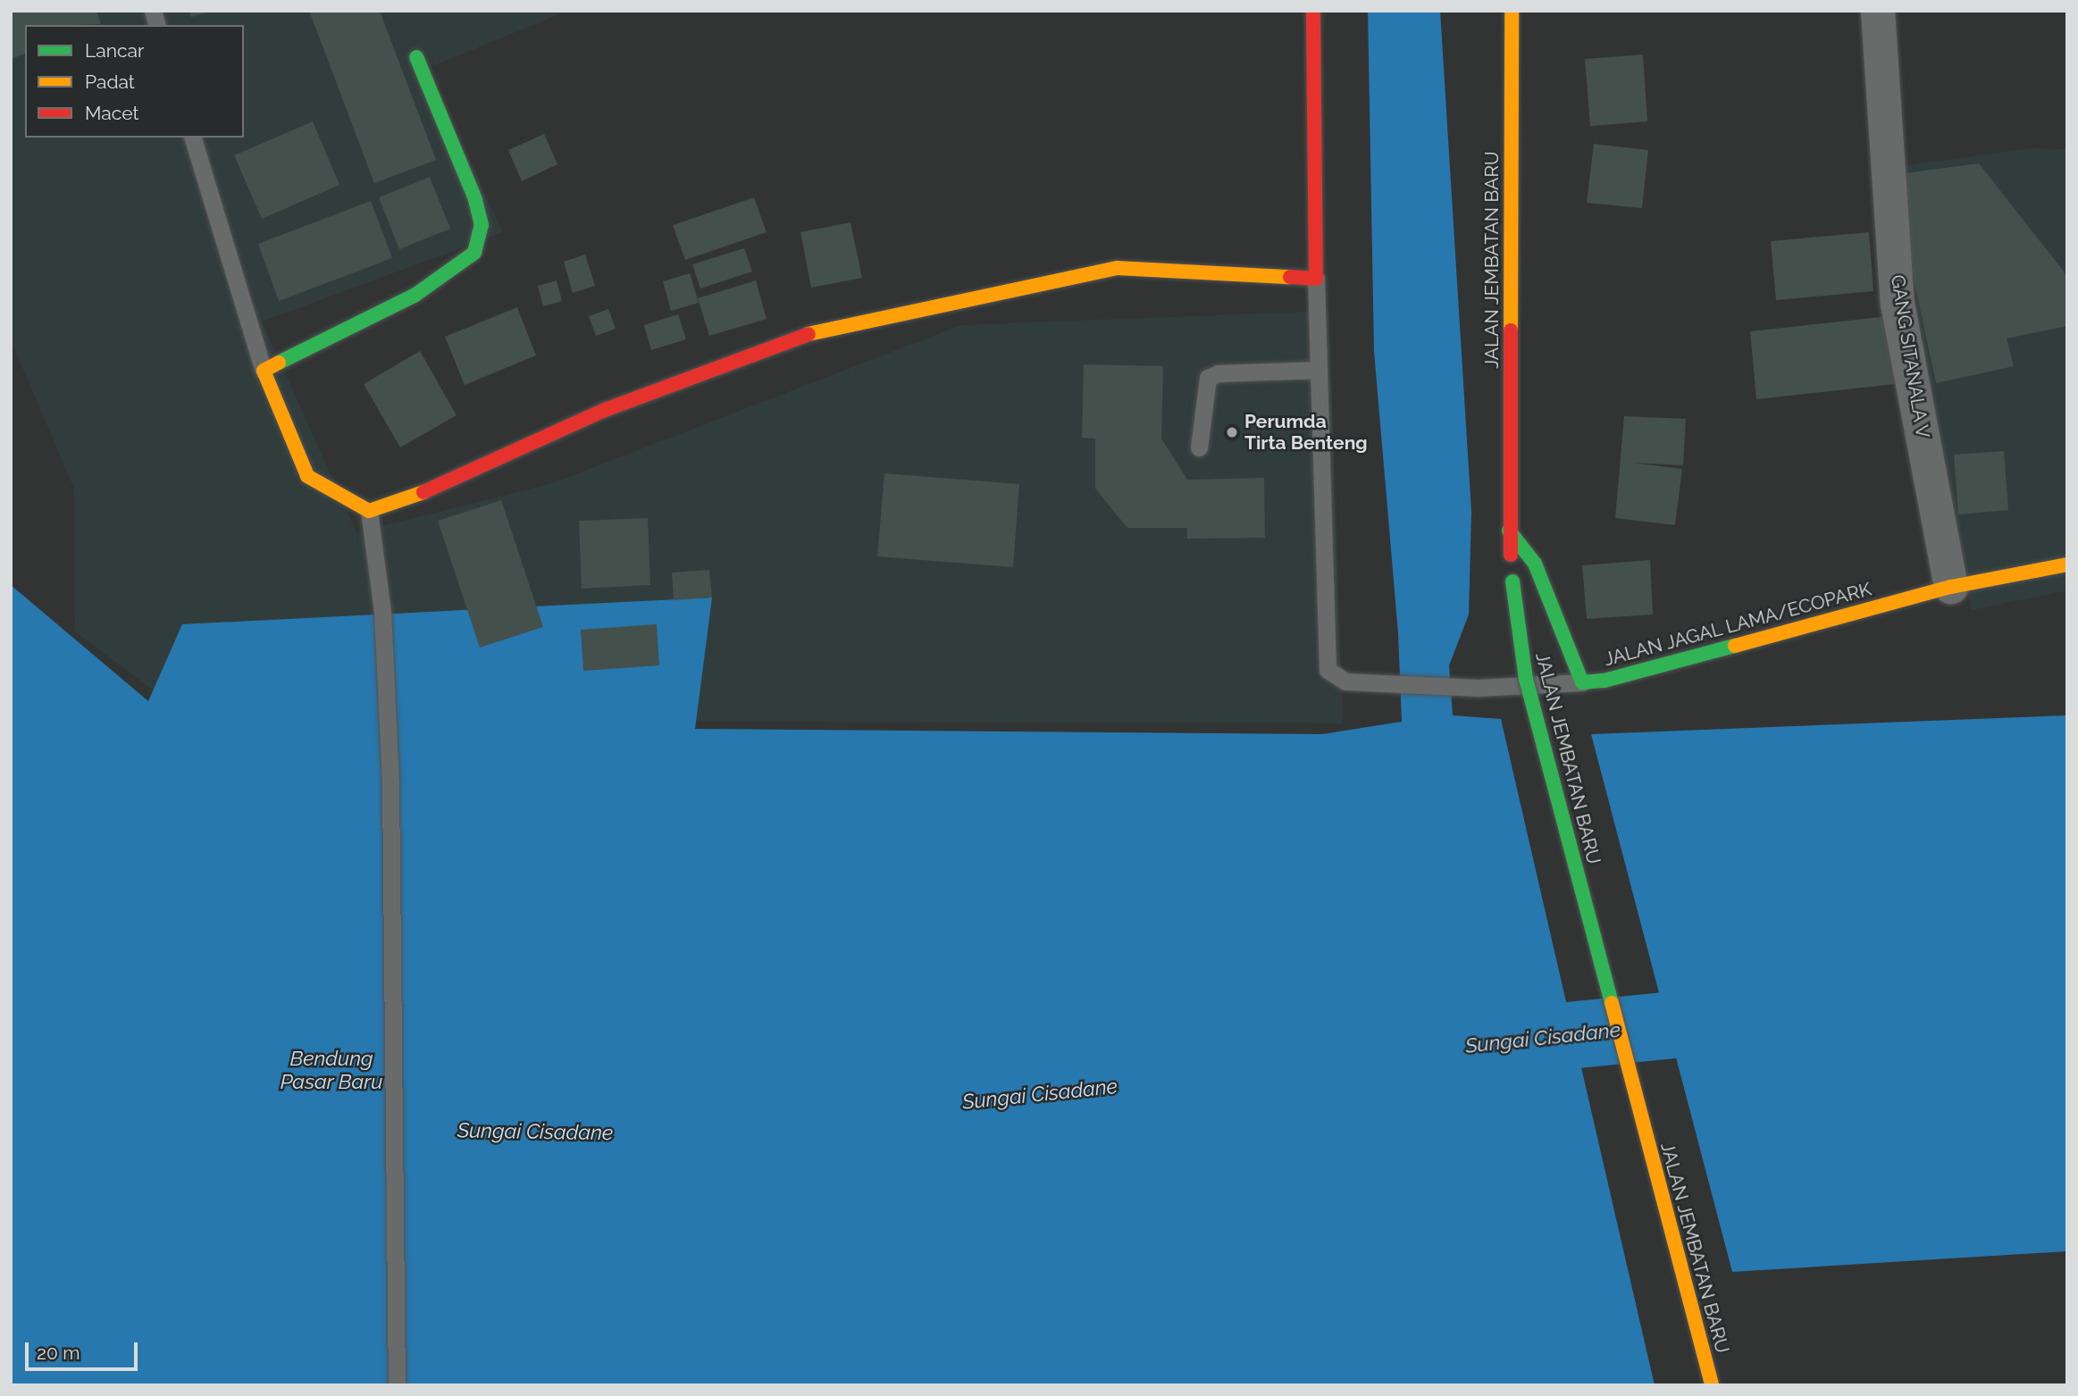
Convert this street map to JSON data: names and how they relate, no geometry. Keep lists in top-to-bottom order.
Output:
{
  "streets": {
    "street": ["JALAN JEMBATAN BARU", "GANG SITANALA V", "JALAN JAGAL LAMA/ECOPARK"]
  },
  "crossings": [
    ["JALAN JEMBATAN BARU", "JALAN JAGAL LAMA/ECOPARK"],
    ["GANG SITANALA V", "JALAN JAGAL LAMA/ECOPARK"]
  ],
  "water": ["Sungai Cisadane", "Bendung Pasar Baru"],
  "places": ["Perumda Tirta Benteng"],
  "legend": ["Lancar", "Padat", "Macet"],
  "scale_bar": "20 m"
}
